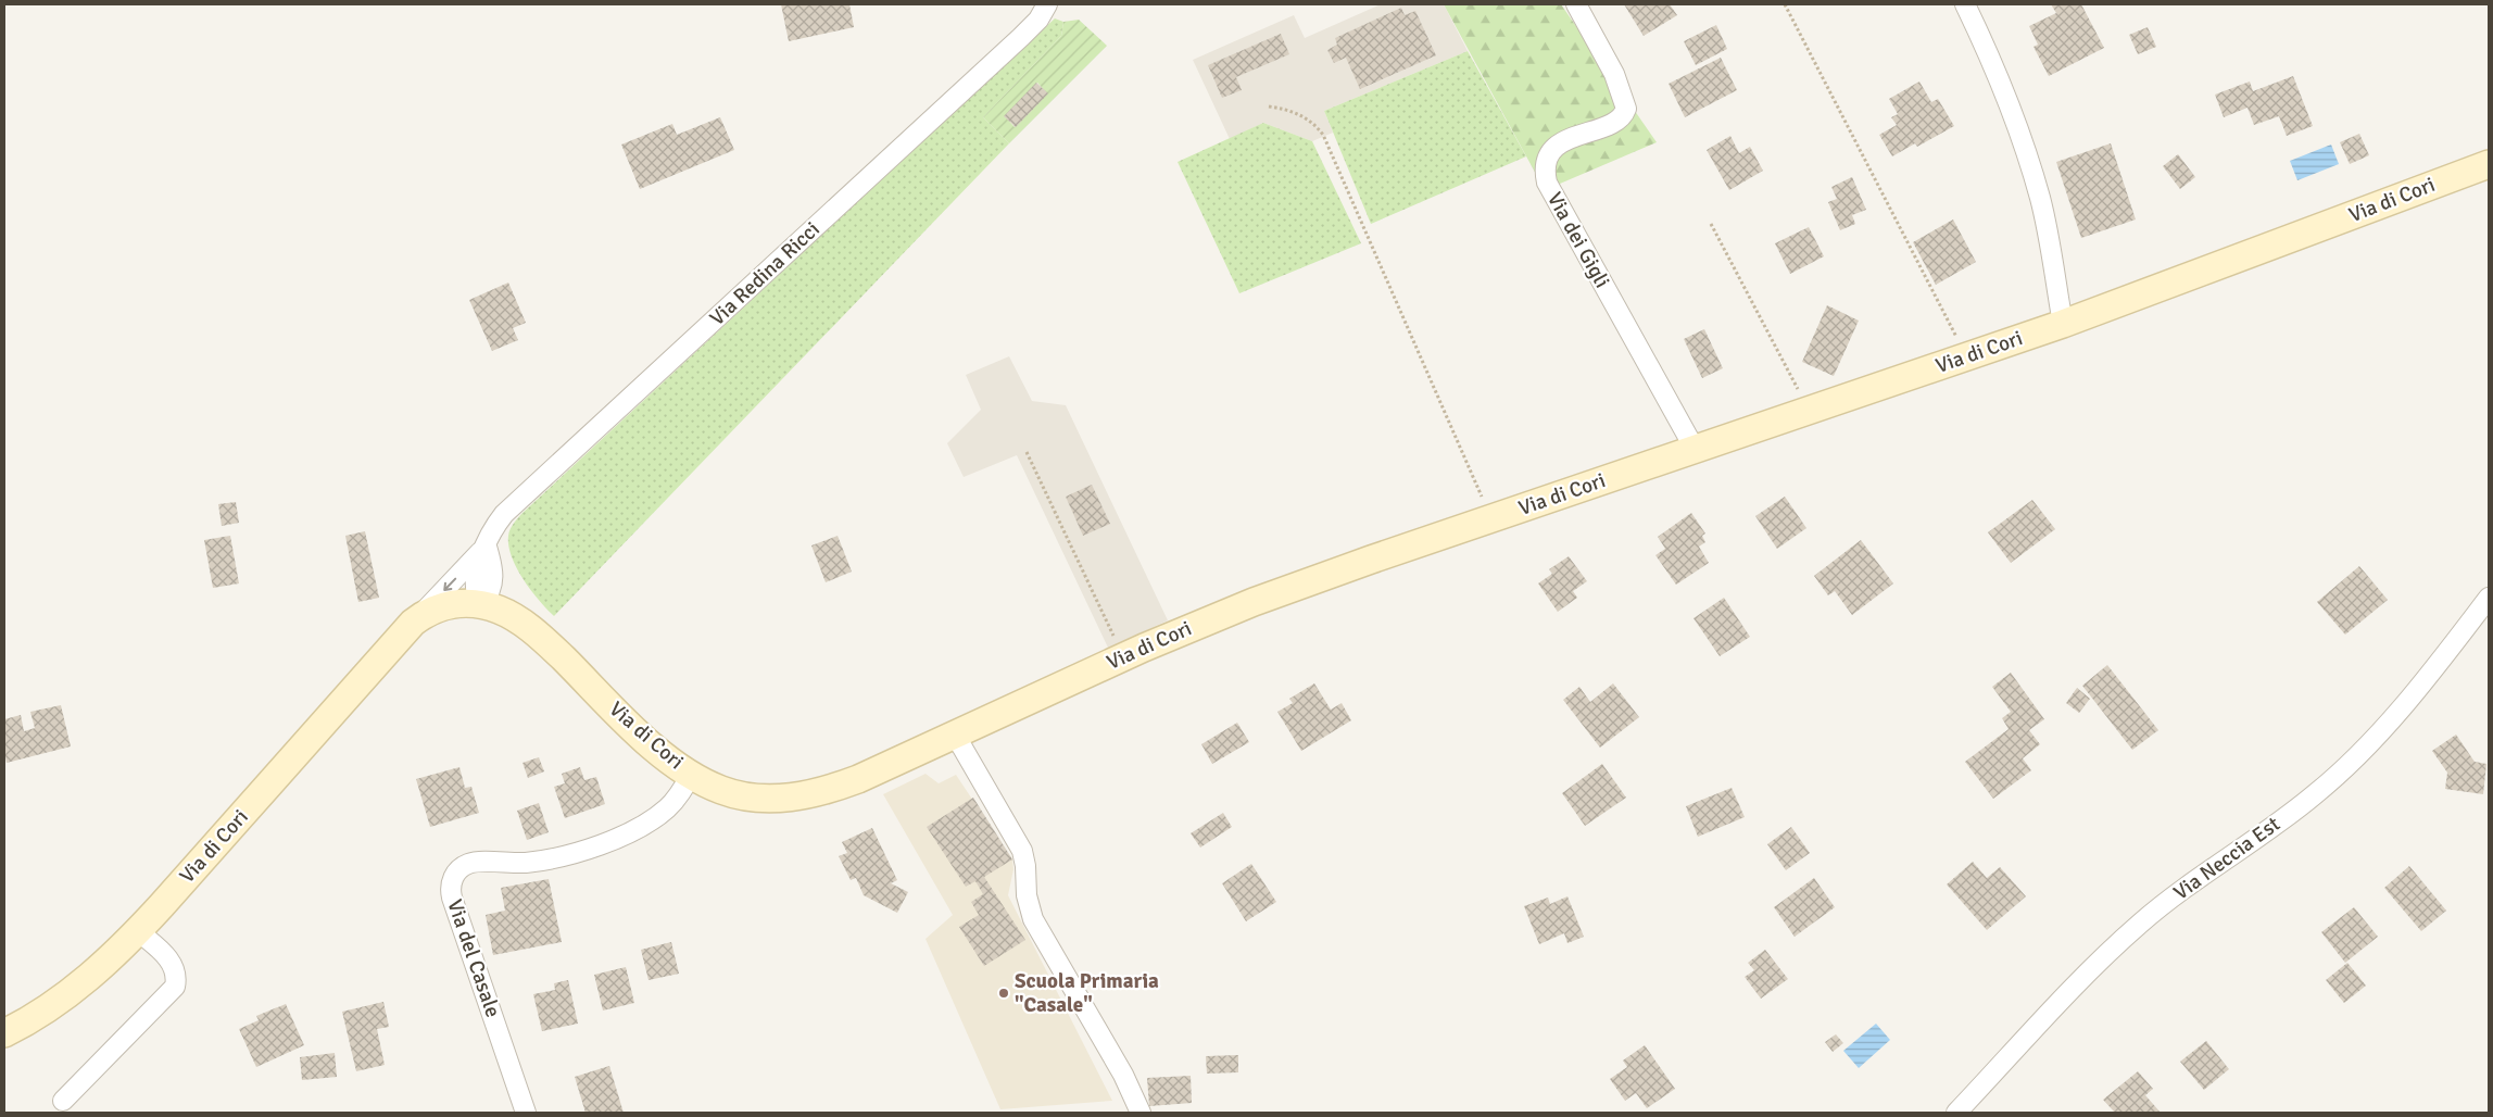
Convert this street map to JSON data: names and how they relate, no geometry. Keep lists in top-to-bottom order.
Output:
{
  "streets": {
    "main road": ["Via di Cori"],
    "street": [
      "Via dei Gigli",
      "Via Redina Ricci",
      "Via Neccia Est",
      "Via del Casale"
    ]
  },
  "crossings": [
    ["Via di Cori", "Via dei Gigli"],
    ["Via di Cori", "Via del Casale"]
  ],
  "places": ["Scuola Primaria \"Casale\""]
}
